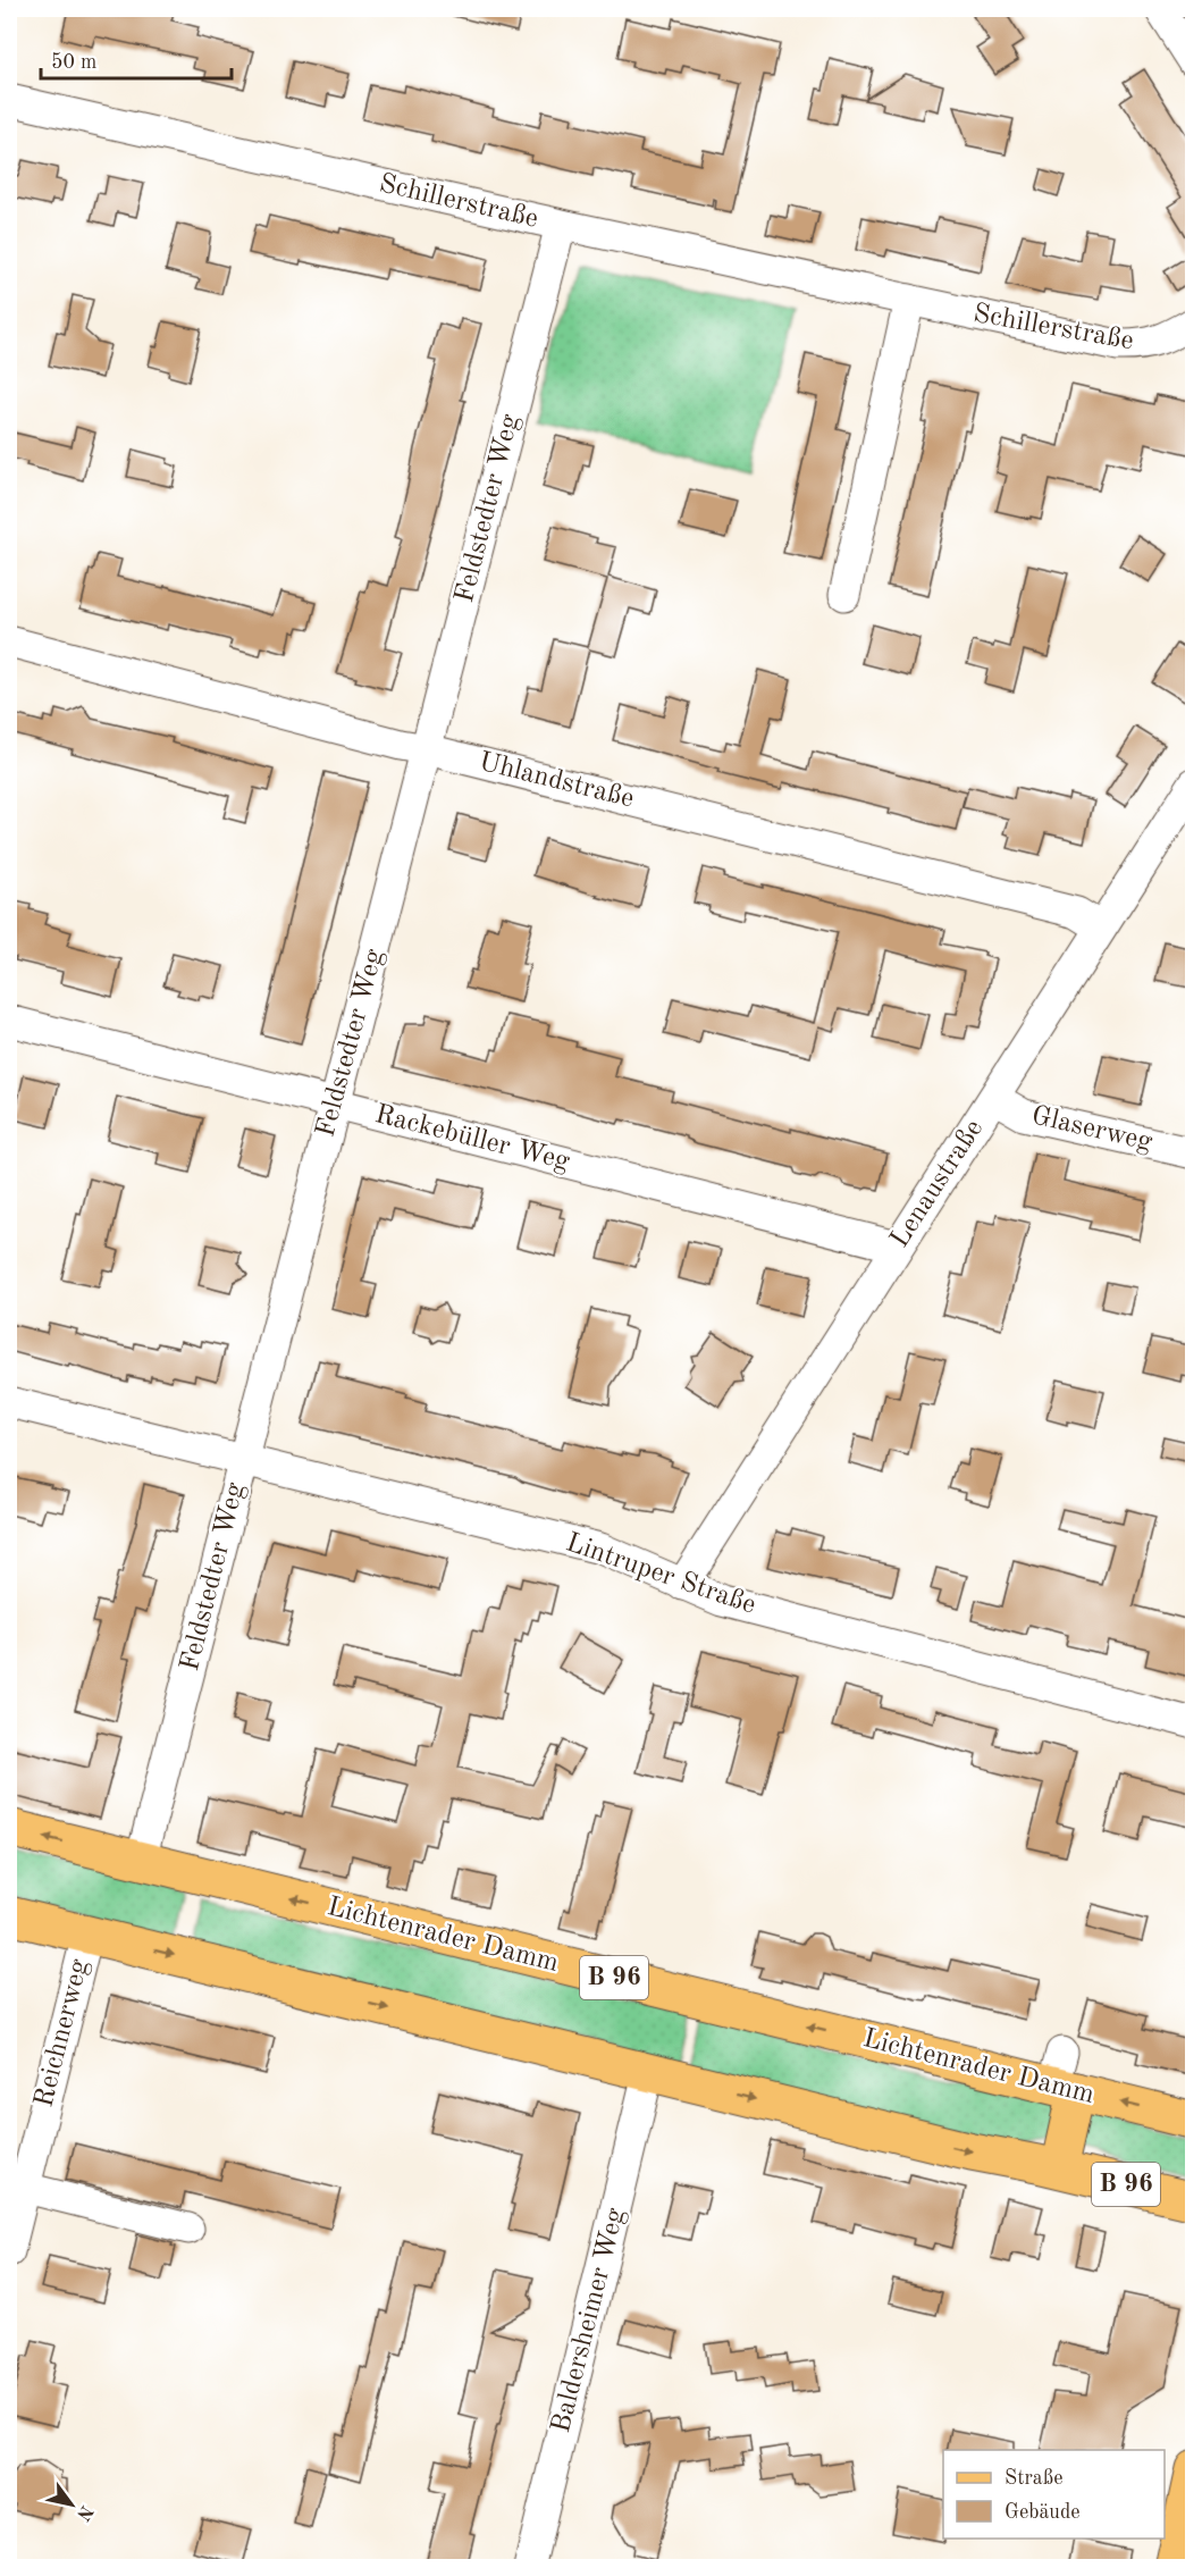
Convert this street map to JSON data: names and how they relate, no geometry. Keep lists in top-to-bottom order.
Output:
{
  "streets": {
    "main road": ["Lichtenrader Damm", "B 96"],
    "street": [
      "Schillerstraße",
      "Feldstedter Weg",
      "Uhlandstraße",
      "Glaserweg",
      "Rackebüller Weg",
      "Lenaustraße",
      "Lintruper Straße",
      "Reichnerweg",
      "Baldersheimer Weg"
    ]
  },
  "crossings": [
    ["Schillerstraße", "Feldstedter Weg"],
    ["Feldstedter Weg", "Uhlandstraße"],
    ["Feldstedter Weg", "Rackebüller Weg"],
    ["Feldstedter Weg", "Lintruper Straße"],
    ["Feldstedter Weg", "Lichtenrader Damm"],
    ["Uhlandstraße", "Lenaustraße"],
    ["Glaserweg", "Lenaustraße"],
    ["Rackebüller Weg", "Lenaustraße"],
    ["Lenaustraße", "Lintruper Straße"],
    ["B 96", "Reichnerweg"],
    ["B 96", "Baldersheimer Weg"]
  ],
  "legend": ["Straße", "Gebäude"],
  "scale_bar": "50 m",
  "north": "bottom right"
}
